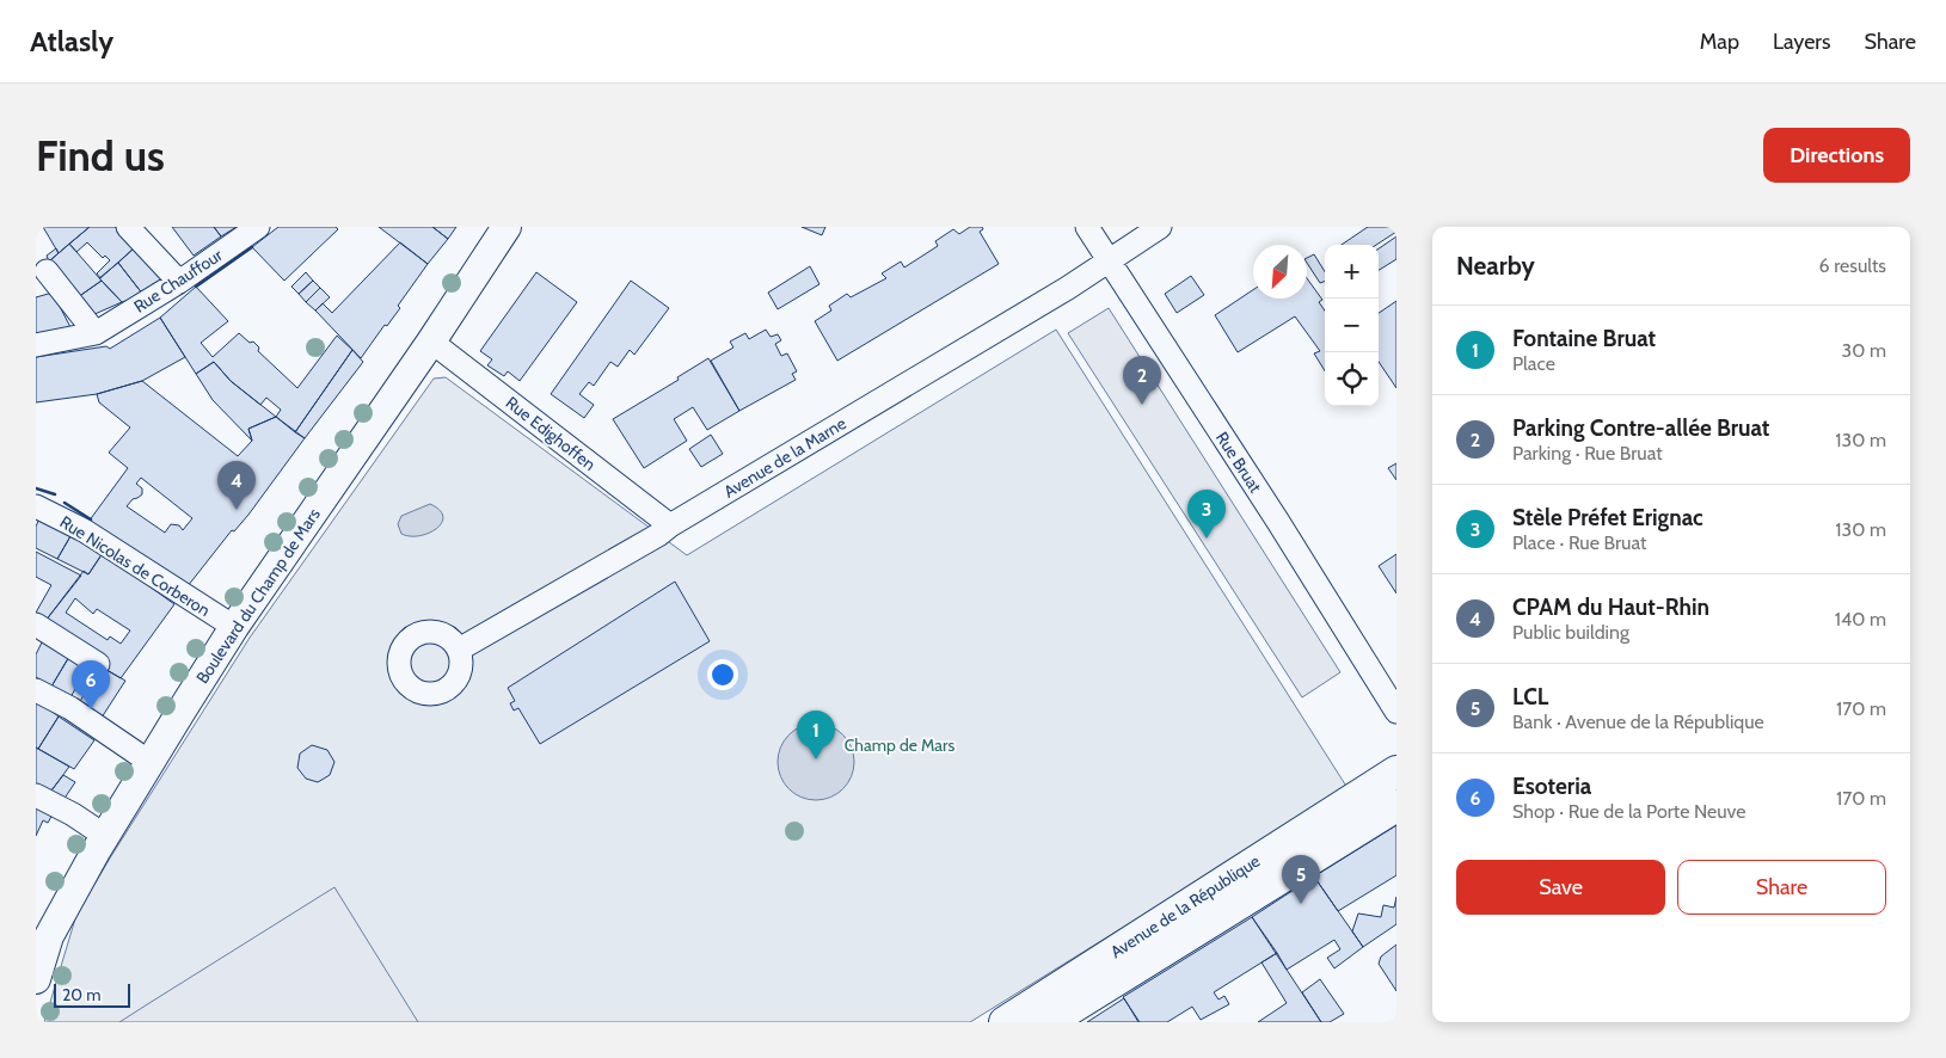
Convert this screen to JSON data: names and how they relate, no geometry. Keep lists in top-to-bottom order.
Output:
{
  "streets": {
    "main road": ["Avenue de la République"],
    "street": [
      "Rue Chauffour",
      "Rue Edighoffen",
      "Avenue de la Marne",
      "Rue Bruat",
      "Rue Nicolas de Corberon",
      "Boulevard du Champ de Mars"
    ]
  },
  "crossings": [
    ["Rue Edighoffen", "Avenue de la Marne"],
    ["Rue Edighoffen", "Boulevard du Champ de Mars"],
    ["Avenue de la Marne", "Rue Bruat"],
    ["Rue Nicolas de Corberon", "Boulevard du Champ de Mars"]
  ],
  "parks": ["Champ de Mars"],
  "scale_bar": "20 m",
  "north": "bottom left",
  "page": {
    "header": "Atlasly",
    "nav": ["Map", "Layers", "Share"],
    "buttons": [
      "Directions",
      ["Save", "Share"]
    ],
    "title": "Find us",
    "heading": ["Nearby", "6 results"],
    "map_buttons": ["+", "−"],
    "list": [
      {
        "mark": "1",
        "name": "Fontaine Bruat",
        "note": "Place",
        "value": "30 m"
      },
      {
        "mark": "2",
        "name": "Parking Contre-allée Bruat",
        "note": "Parking · Rue Bruat",
        "value": "130 m"
      },
      {
        "mark": "3",
        "name": "Stèle Préfet Erignac",
        "note": "Place · Rue Bruat",
        "value": "130 m"
      },
      {
        "mark": "4",
        "name": "CPAM du Haut-Rhin",
        "note": "Public building",
        "value": "140 m"
      },
      {
        "mark": "5",
        "name": "LCL",
        "note": "Bank · Avenue de la République",
        "value": "170 m"
      },
      {
        "mark": "6",
        "name": "Esoteria",
        "note": "Shop · Rue de la Porte Neuve",
        "value": "170 m"
      }
    ],
    "pins": [
      "2",
      "4",
      "3",
      "6",
      "1",
      "5"
    ],
    "scale": "20 m"
  }
}
